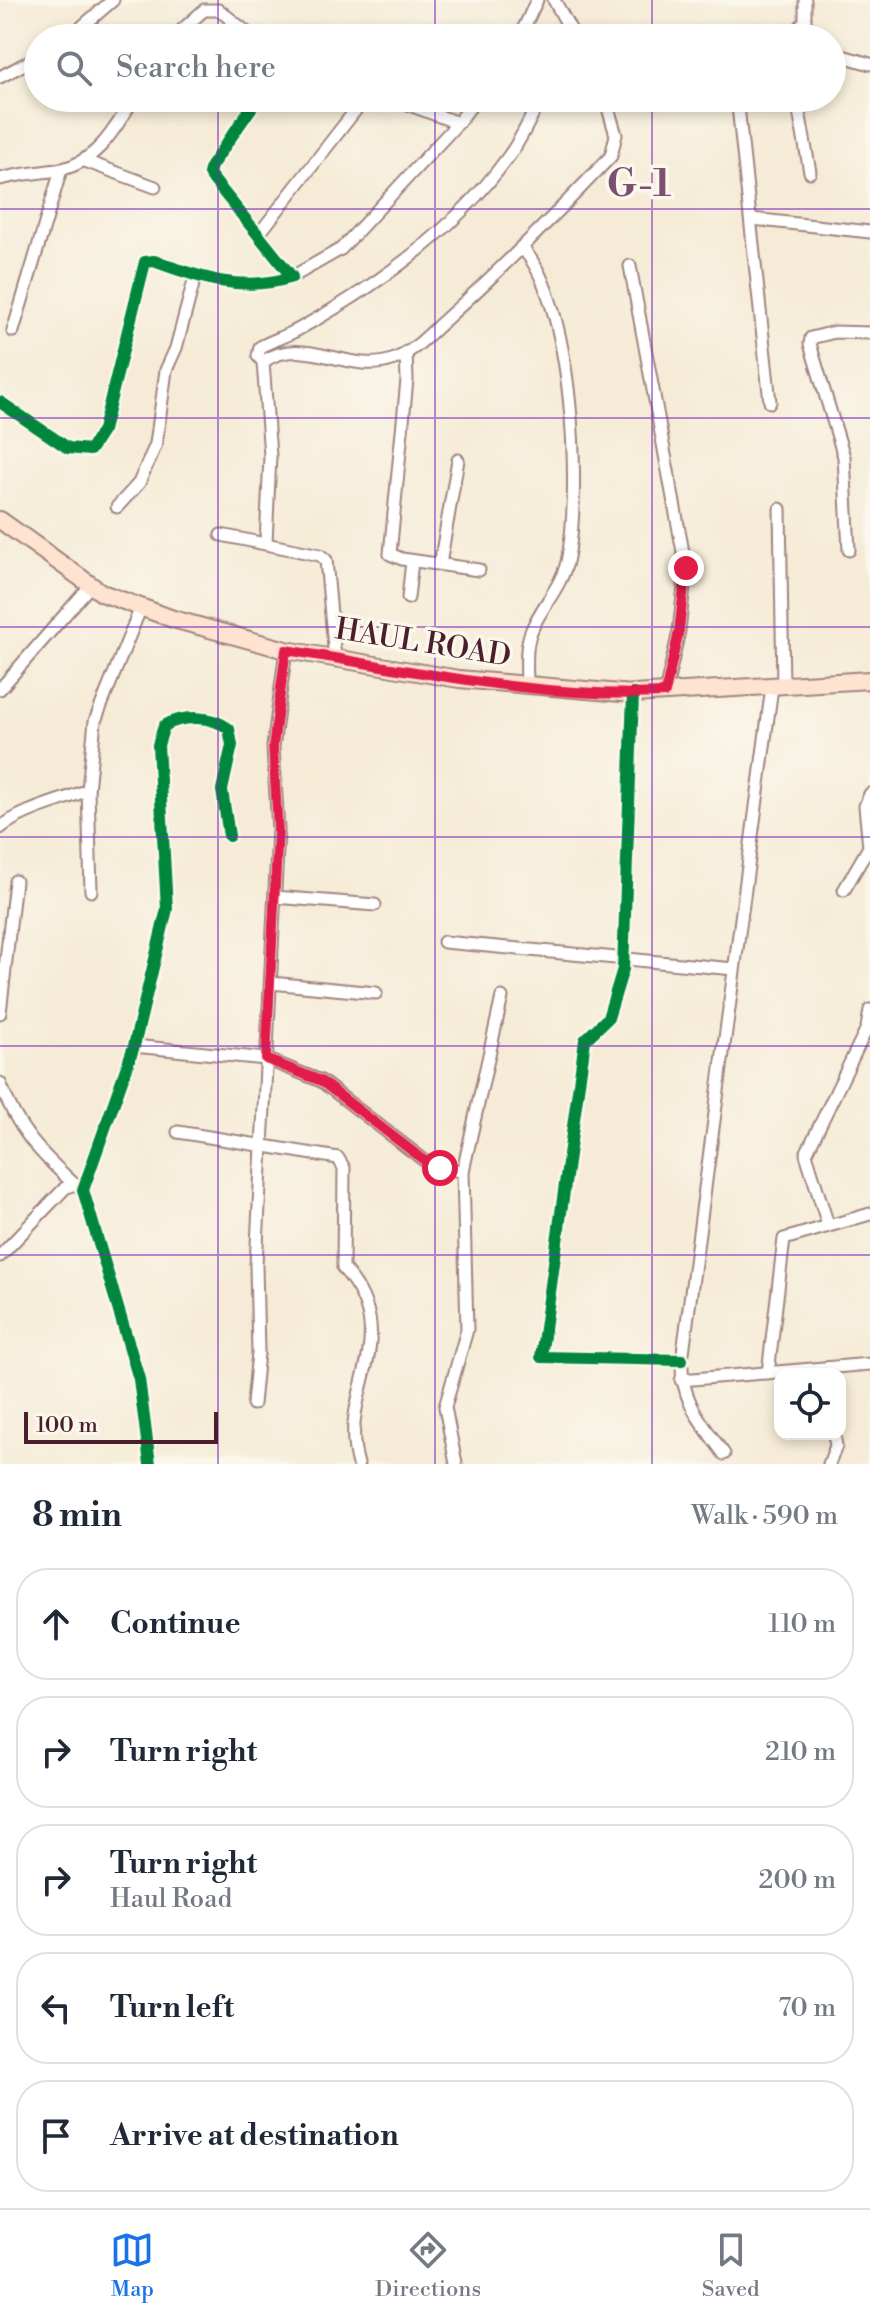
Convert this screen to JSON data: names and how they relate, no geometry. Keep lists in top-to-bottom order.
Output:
{
  "streets": {
    "main road": ["HAUL ROAD"]
  },
  "districts": ["G-1"],
  "scale_bar": "100 m",
  "page": {
    "search": "Search here",
    "scale": "100 m",
    "heading": ["8 min", "Walk · 590 m"],
    "list": [
      ["Continue", "110 m"],
      ["Turn right", "210 m"],
      ["Turn right", "Haul Road", "200 m"],
      ["Turn left", "70 m"],
      "Arrive at destination"
    ],
    "nav": ["Map", "Directions", "Saved"]
  }
}
